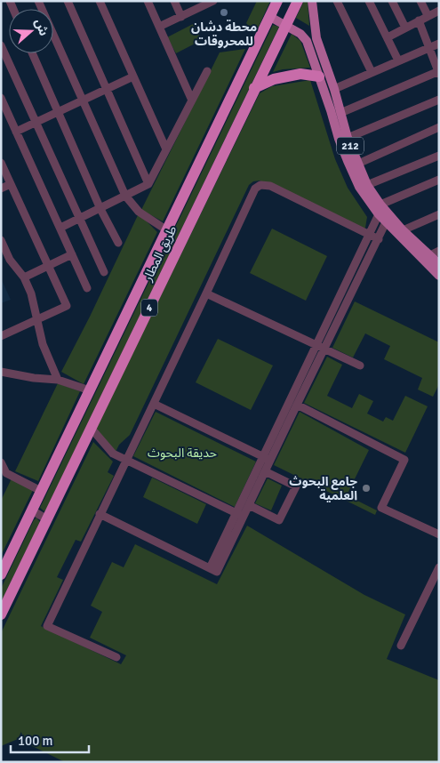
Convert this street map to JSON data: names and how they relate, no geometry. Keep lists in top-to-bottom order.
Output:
{
  "streets": {
    "highway": ["طريق المطار", "4"],
    "main road": ["212"]
  },
  "parks": ["حديقة البحوث"],
  "places": ["محطة دشان للمحروقات", "جامع البحوث العلمية"],
  "scale_bar": "100 m",
  "north": "right"
}
